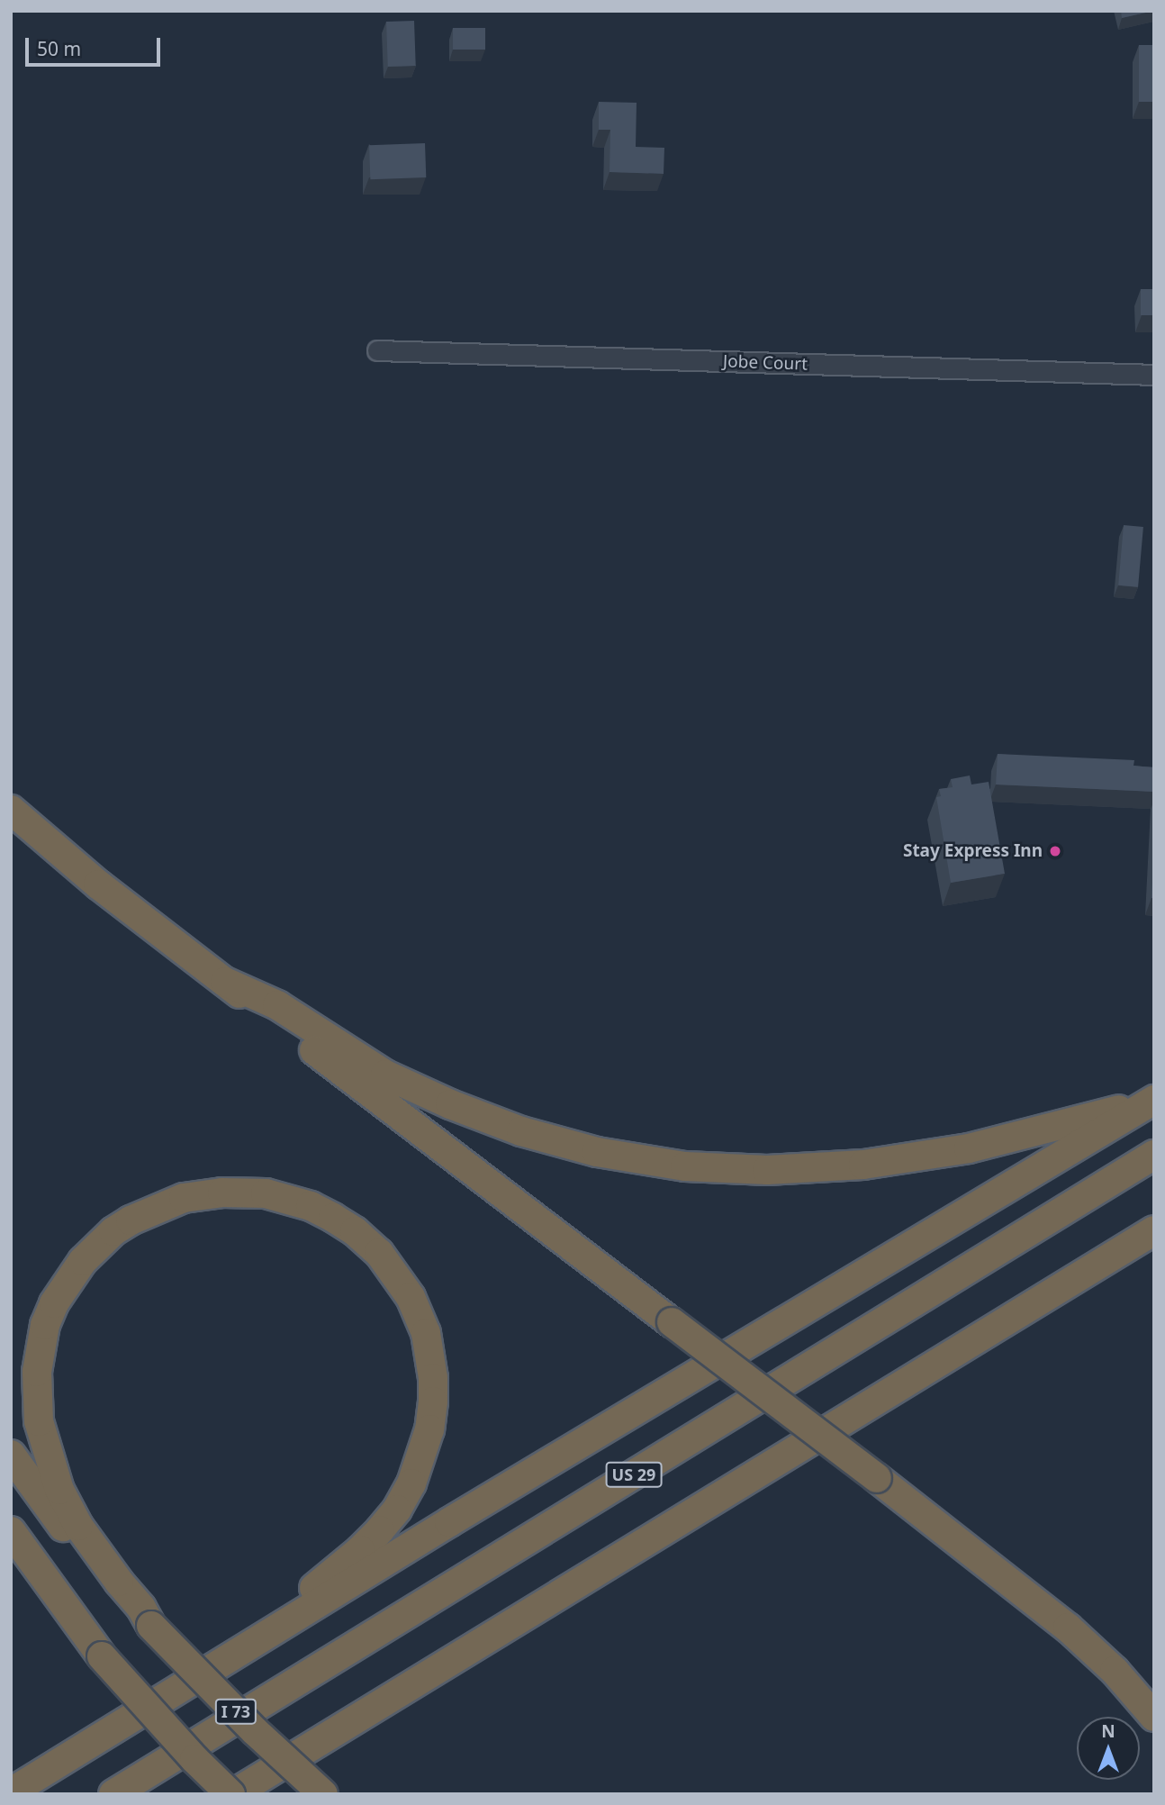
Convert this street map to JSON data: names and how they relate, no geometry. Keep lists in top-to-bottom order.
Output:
{
  "streets": {
    "highway": ["US 29", "I 73"],
    "street": ["Jobe Court"]
  },
  "places": ["Stay Express Inn"],
  "scale_bar": "50 m",
  "north": "top"
}
